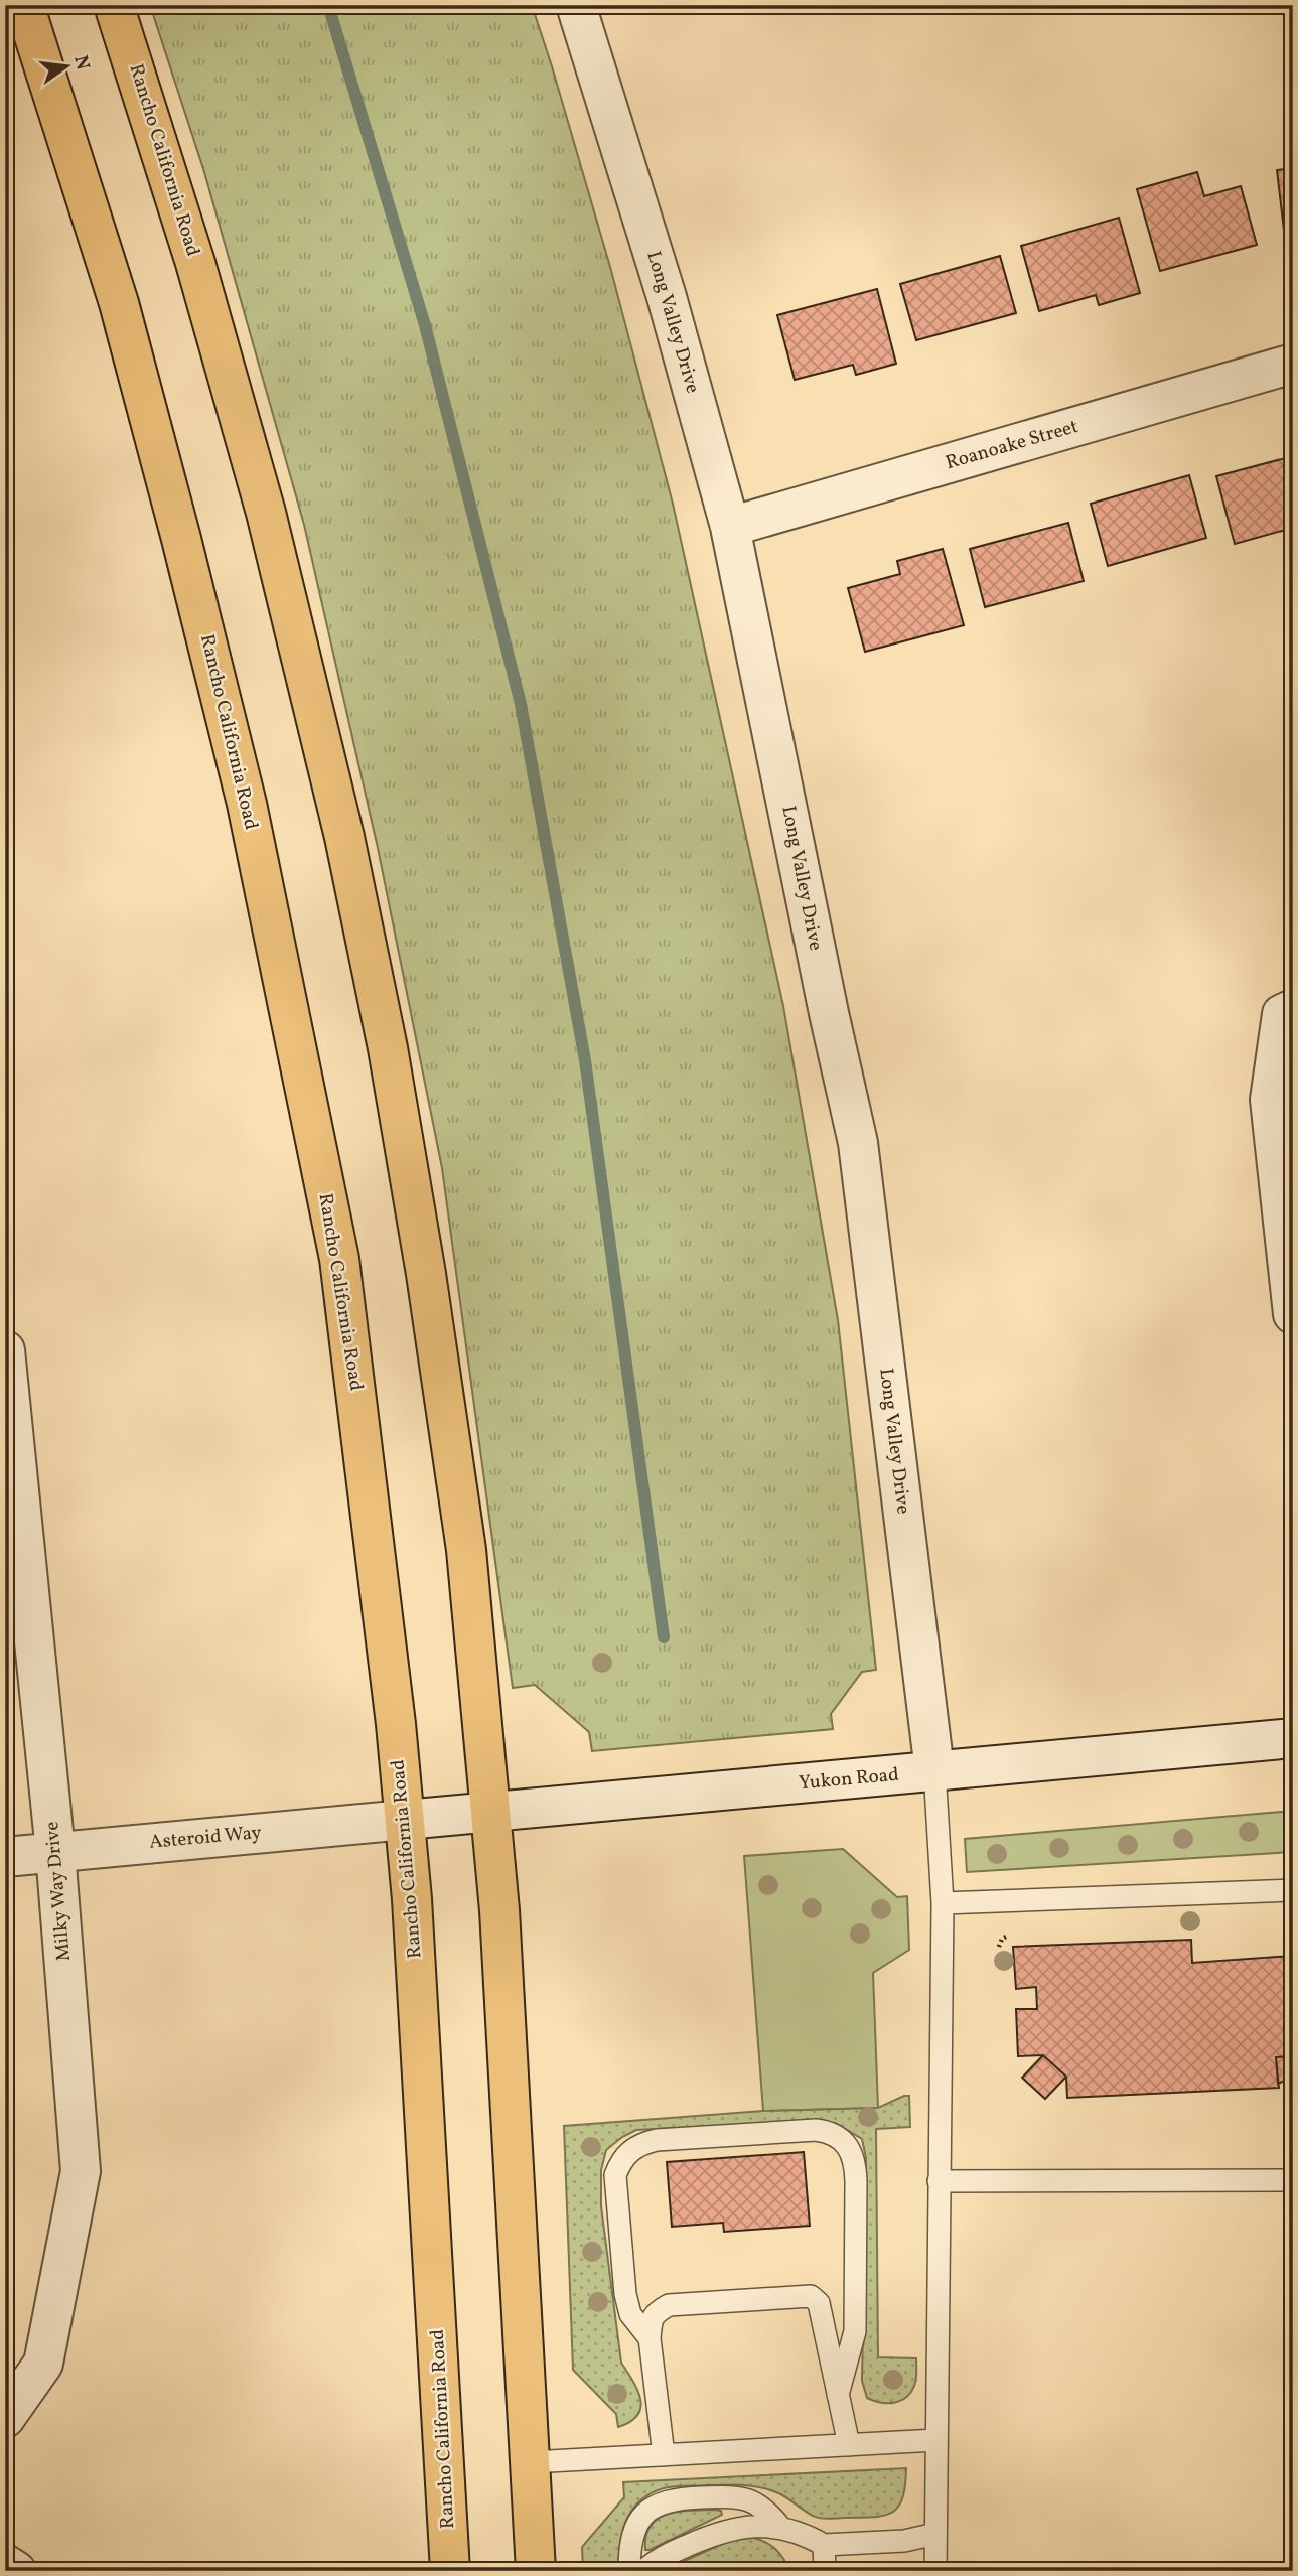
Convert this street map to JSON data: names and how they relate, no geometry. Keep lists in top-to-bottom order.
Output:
{
  "streets": {
    "main road": ["Rancho California Road"],
    "street": [
      "Long Valley Drive",
      "Roanoake Street",
      "Yukon Road",
      "Asteroid Way",
      "Milky Way Drive"
    ]
  },
  "crossings": [
    ["Rancho California Road", "Yukon Road"],
    ["Rancho California Road", "Asteroid Way"],
    ["Long Valley Drive", "Roanoake Street"],
    ["Long Valley Drive", "Yukon Road"],
    ["Yukon Road", "Asteroid Way"],
    ["Asteroid Way", "Milky Way Drive"]
  ],
  "north": "right"
}
